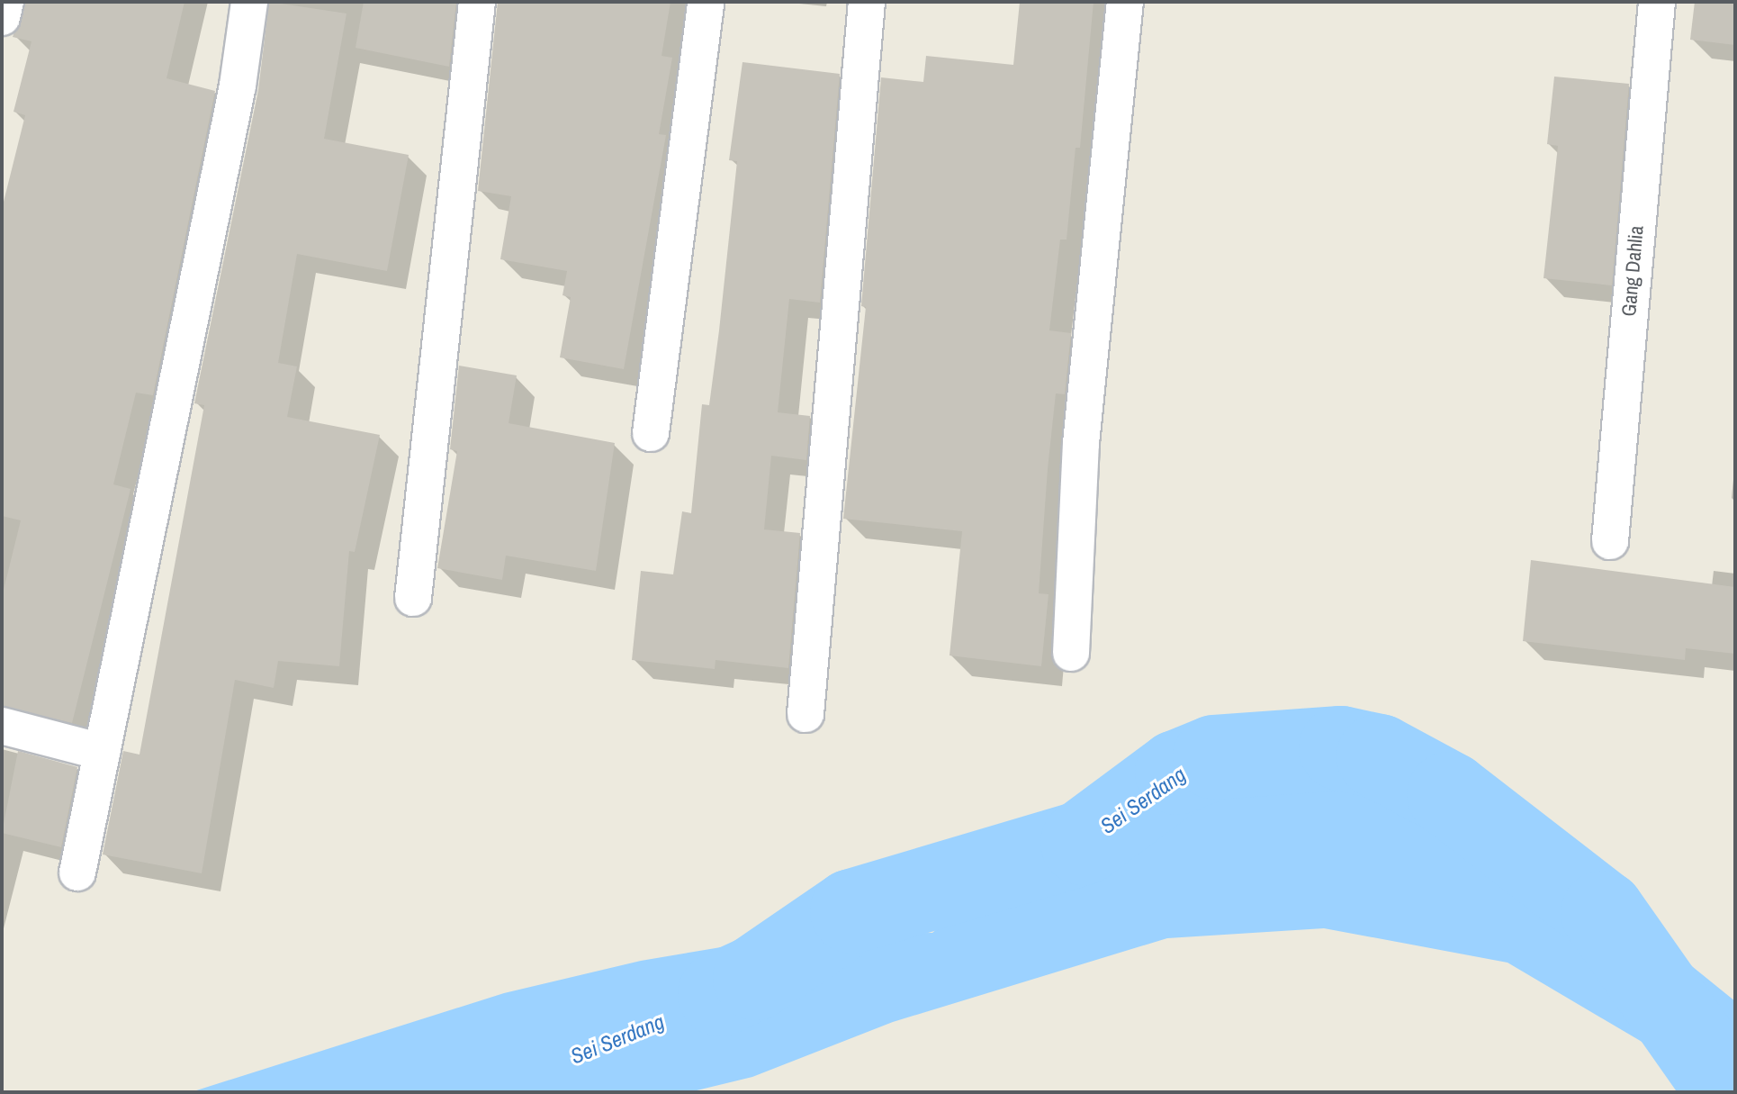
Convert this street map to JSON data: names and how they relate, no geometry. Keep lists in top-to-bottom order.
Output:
{
  "streets": {
    "street": ["Gang Dahlia"]
  },
  "water": ["Sei Serdang"]
}
